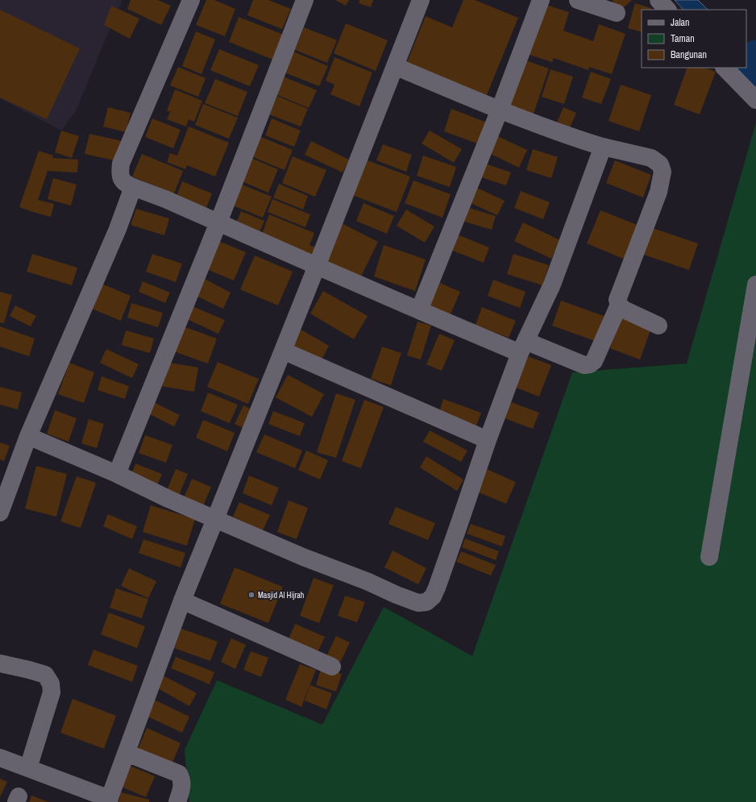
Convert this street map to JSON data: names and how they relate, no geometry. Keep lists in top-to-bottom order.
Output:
{
  "places": ["Masjid Al Hijrah"],
  "legend": ["Jalan", "Taman", "Bangunan"]
}
